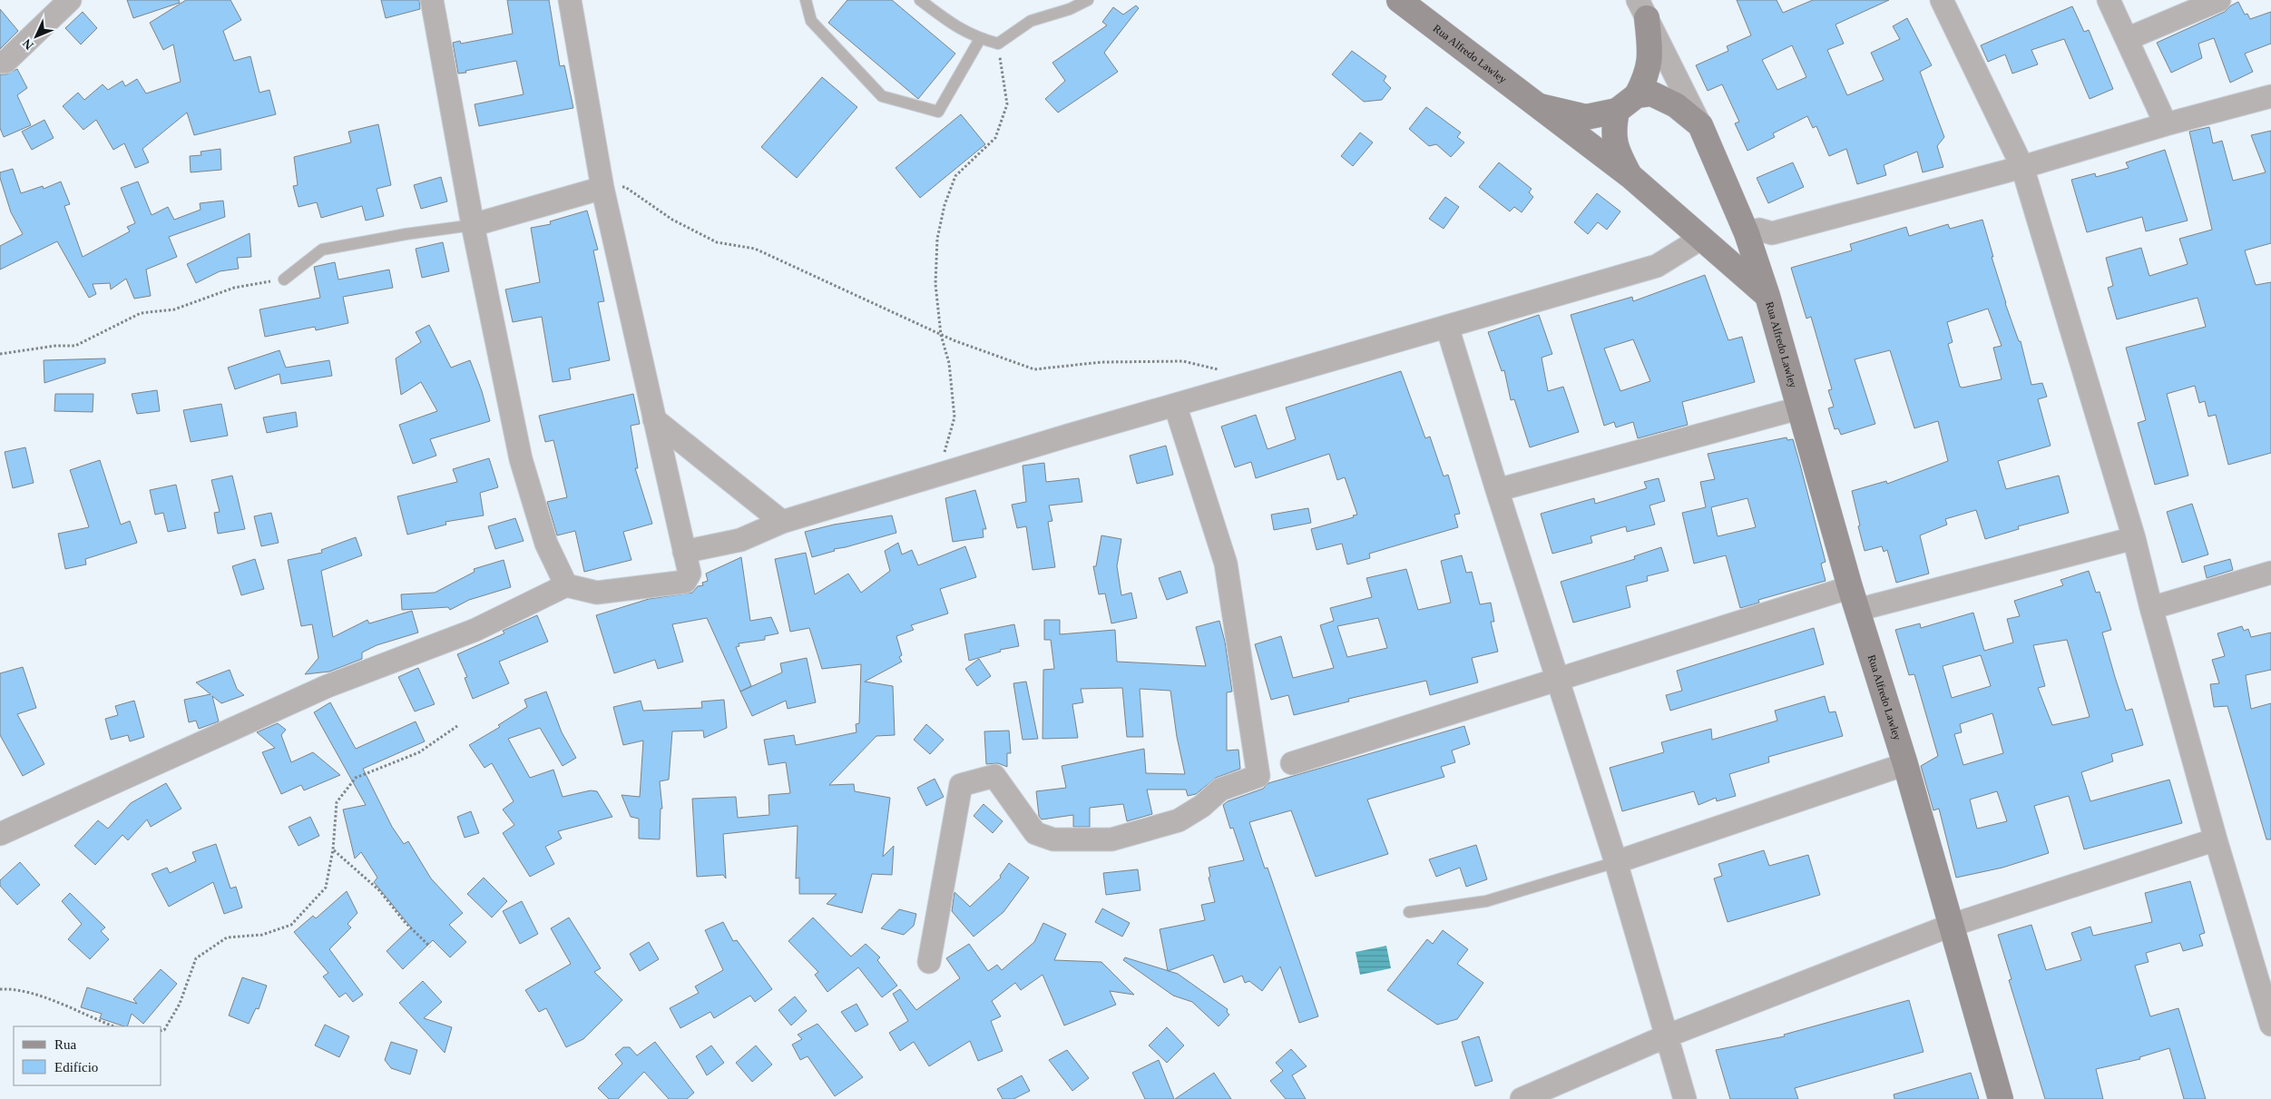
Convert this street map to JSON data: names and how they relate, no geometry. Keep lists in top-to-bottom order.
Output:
{
  "streets": {
    "main road": ["Rua Alfredo Lawley"]
  },
  "legend": ["Rua", "Edifício"],
  "north": "bottom left"
}
